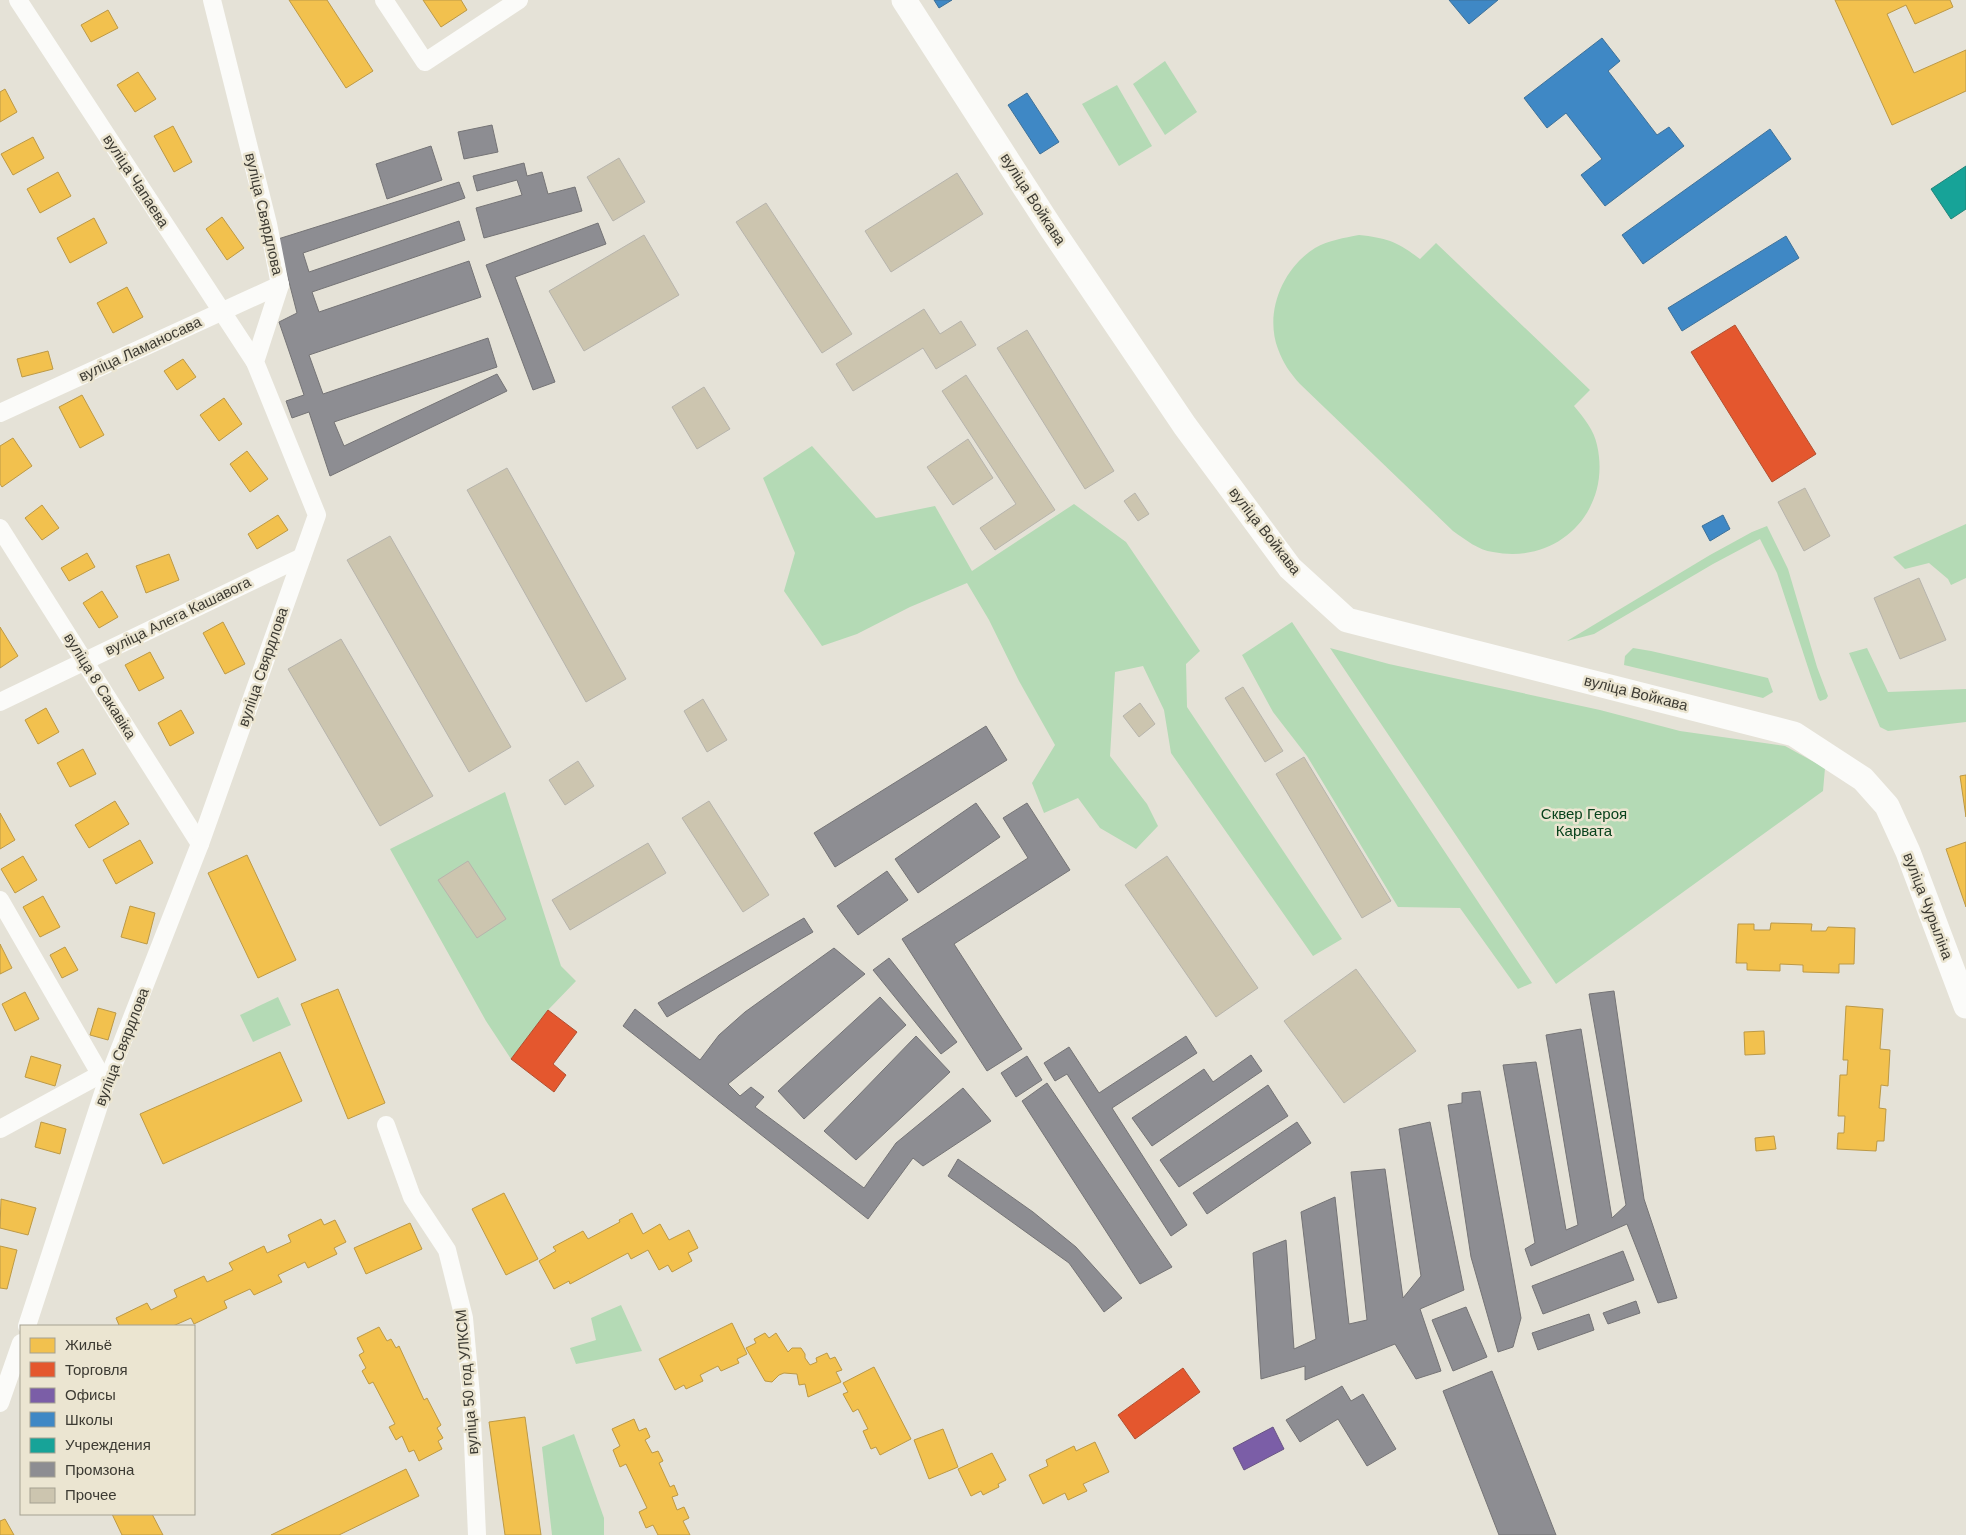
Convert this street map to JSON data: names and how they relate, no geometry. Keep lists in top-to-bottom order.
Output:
{
  "streets": {
    "main road": ["вуліца Войкава", "вуліца Чурыліна"],
    "street": [
      "вуліца Чапаева",
      "вуліца Свярдлова",
      "вуліца Ламаносава",
      "вуліца Алега Кашавога",
      "вуліца 8 Сакавіка",
      "вуліца 50 год УЛКСМ"
    ]
  },
  "crossings": [
    ["вуліца Чапаева", "вуліца Свярдлова"],
    ["вуліца Чапаева", "вуліца Ламаносава"],
    ["вуліца Войкава", "вуліца Чурыліна"],
    ["вуліца Свярдлова", "вуліца Ламаносава"],
    ["вуліца Свярдлова", "вуліца Алега Кашавога"],
    ["вуліца Свярдлова", "вуліца 8 Сакавіка"],
    ["вуліца Алега Кашавога", "вуліца 8 Сакавіка"]
  ],
  "parks": ["Сквер Героя Карвата"],
  "legend": [
    "Жильё",
    "Торговля",
    "Офисы",
    "Школы",
    "Учреждения",
    "Промзона",
    "Прочее"
  ]
}
